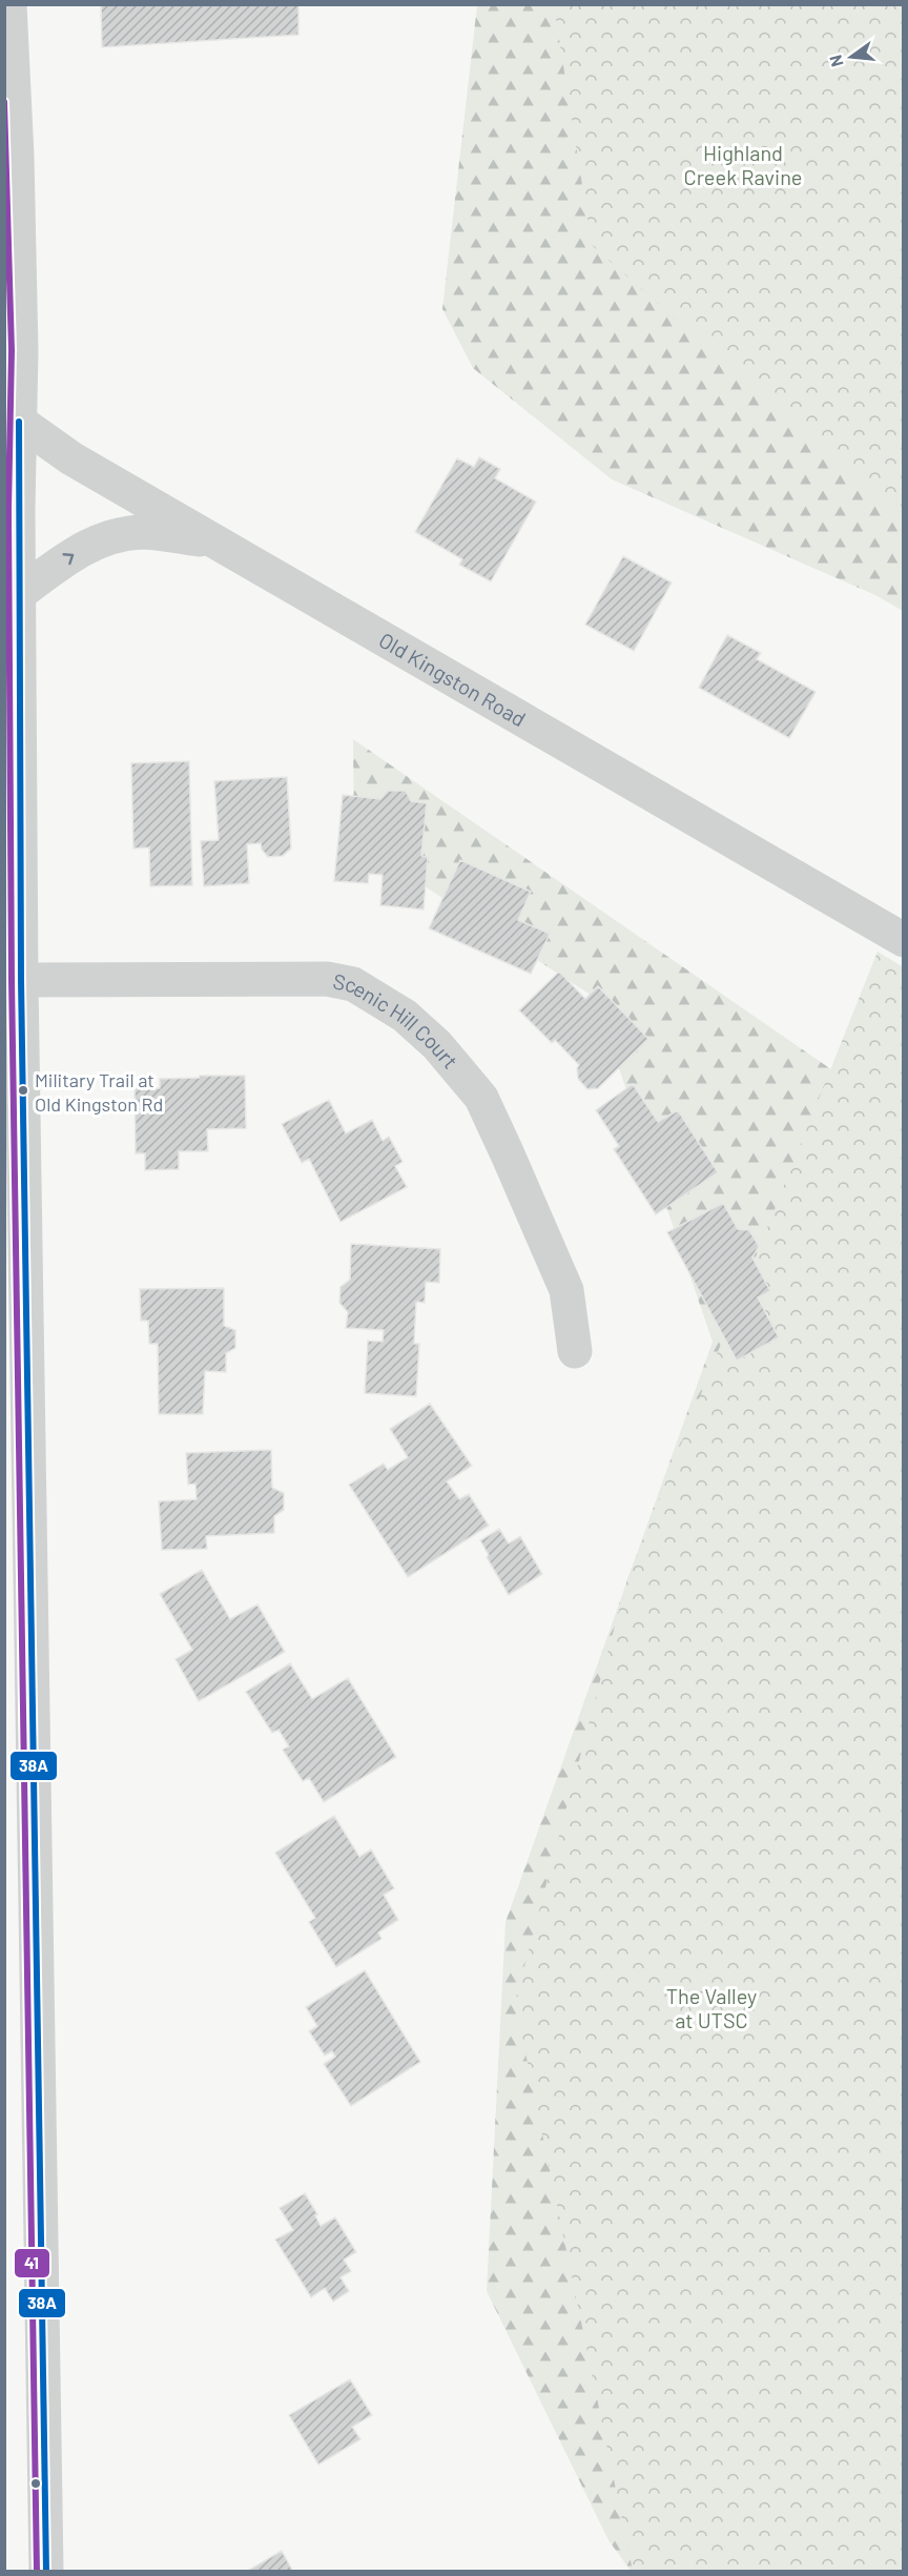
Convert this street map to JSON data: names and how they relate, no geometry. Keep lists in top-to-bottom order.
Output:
{
  "streets": {
    "street": ["Old Kingston Road", "Scenic Hill Court"]
  },
  "parks": ["Highland Creek Ravine", "The Valley at UTSC"],
  "places": ["Military Trail at Old Kingston Rd"],
  "lines": ["transit line 41", "transit line 38A"],
  "north": "left"
}
